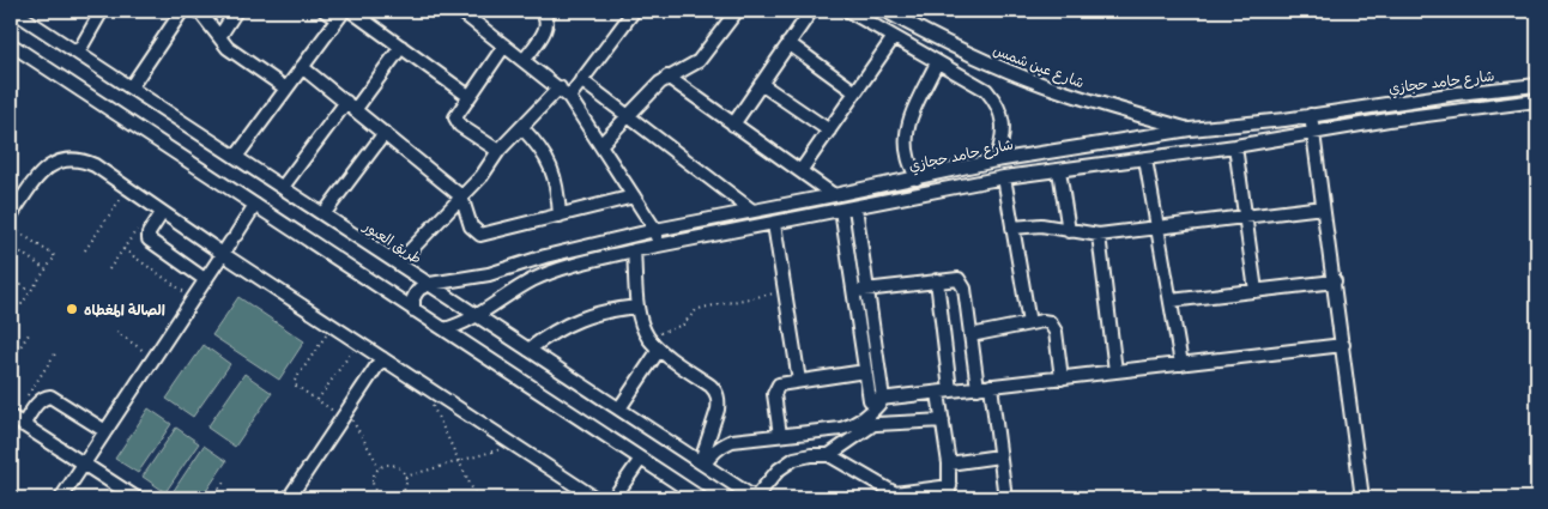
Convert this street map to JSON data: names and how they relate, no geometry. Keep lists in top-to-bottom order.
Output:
{
  "streets": {
    "street": ["شارع عين شمس", "شارع حامد حجازي", "طريق العبور"]
  },
  "crossings": [
    ["شارع عين شمس", "شارع حامد حجازي"],
    ["شارع حامد حجازي", "طريق العبور"]
  ],
  "places": ["الصالة المغطاه"]
}
